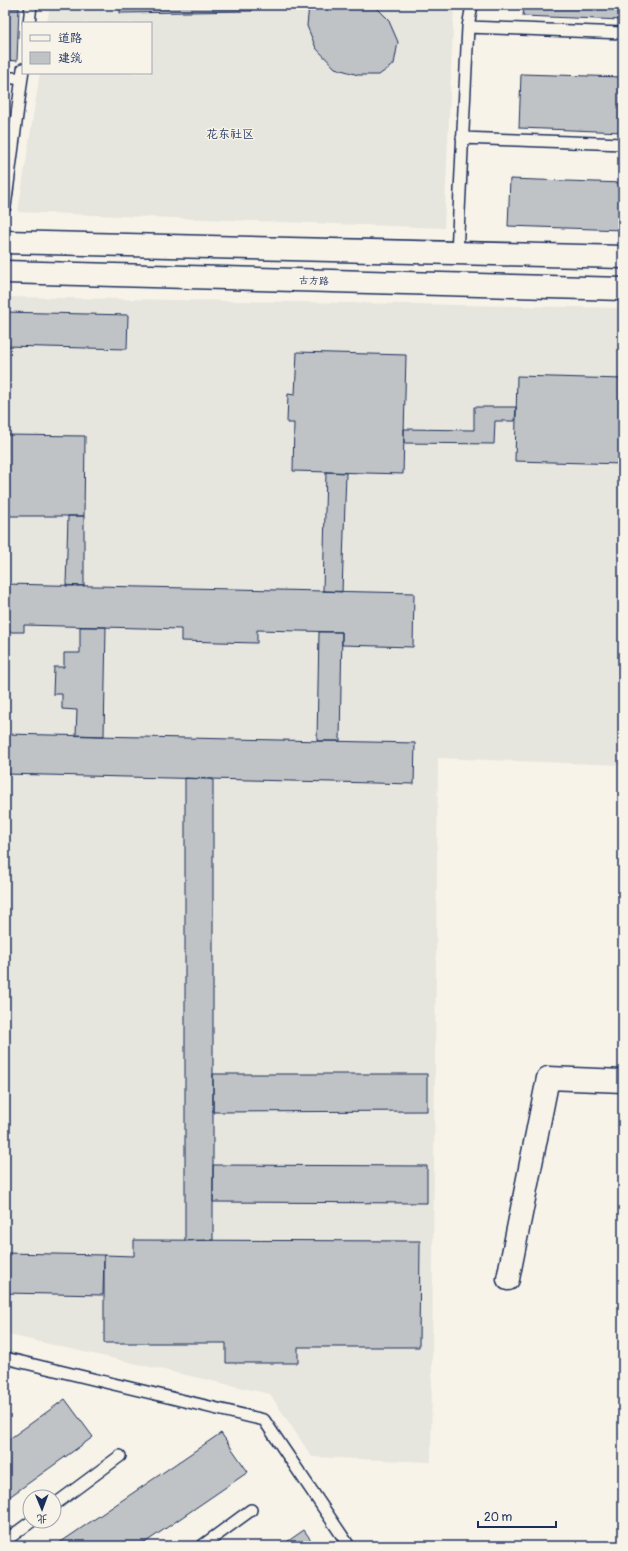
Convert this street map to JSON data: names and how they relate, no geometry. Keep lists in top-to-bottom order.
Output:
{
  "streets": {
    "street": ["古方路"]
  },
  "districts": ["花东社区"],
  "legend": ["道路", "建筑"],
  "scale_bar": "20 m",
  "north": "bottom"
}
